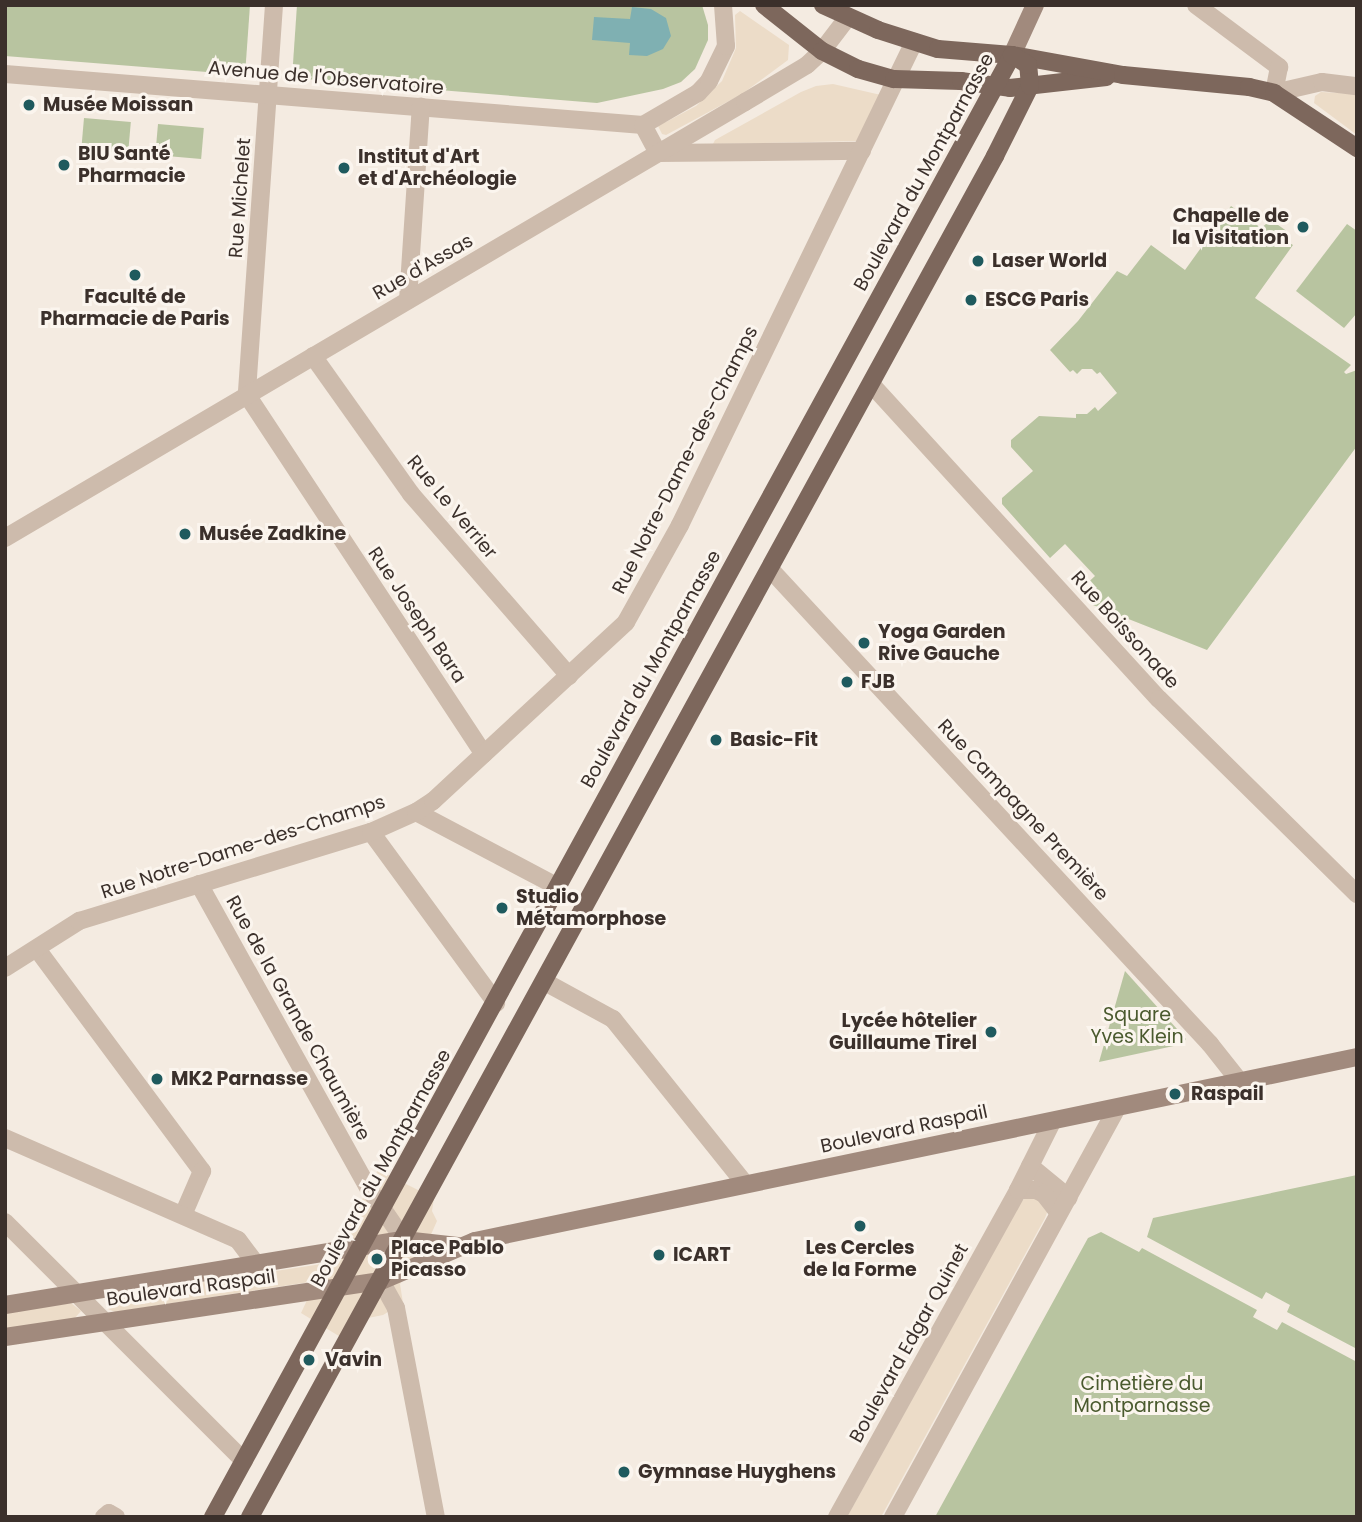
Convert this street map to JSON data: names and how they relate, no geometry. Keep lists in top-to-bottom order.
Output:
{
  "streets": {
    "main road": ["Boulevard du Montparnasse", "Boulevard Raspail"],
    "street": [
      "Avenue de l'Observatoire",
      "Rue Michelet",
      "Rue d'Assas",
      "Rue Notre-Dame-des-Champs",
      "Rue Le Verrier",
      "Rue Joseph Bara",
      "Rue Boissonade",
      "Rue Campagne Première",
      "Rue de la Grande Chaumière",
      "Boulevard Edgar Quinet"
    ]
  },
  "crossings": [
    ["Avenue de l'Observatoire", "Rue Michelet"],
    ["Boulevard du Montparnasse", "Rue de la Grande Chaumière"],
    ["Boulevard du Montparnasse", "Boulevard Raspail"],
    ["Rue Michelet", "Rue d'Assas"],
    ["Rue Michelet", "Rue Joseph Bara"],
    ["Rue d'Assas", "Rue Le Verrier"],
    ["Rue d'Assas", "Rue Joseph Bara"],
    ["Rue Notre-Dame-des-Champs", "Rue Le Verrier"],
    ["Rue Notre-Dame-des-Champs", "Rue Joseph Bara"],
    ["Rue Notre-Dame-des-Champs", "Rue de la Grande Chaumière"],
    ["Rue Campagne Première", "Boulevard Raspail"],
    ["Boulevard Raspail", "Boulevard Edgar Quinet"]
  ],
  "parks": ["Square Yves Klein", "Cimetière du Montparnasse"],
  "places": [
    "Musée Moissan",
    "BIU Santé Pharmacie",
    "Institut d'Art et d'Archéologie",
    "Chapelle de la Visitation",
    "Laser World",
    "Faculté de Pharmacie de Paris",
    "ESCG Paris",
    "Musée Zadkine",
    "Yoga Garden Rive Gauche",
    "FJB",
    "Basic-Fit",
    "Studio Métamorphose",
    "Lycée hôtelier Guillaume Tirel",
    "MK2 Parnasse",
    "Raspail",
    "Les Cercles de la Forme",
    "ICART",
    "Place Pablo Picasso",
    "Vavin",
    "Gymnase Huyghens"
  ]
}
